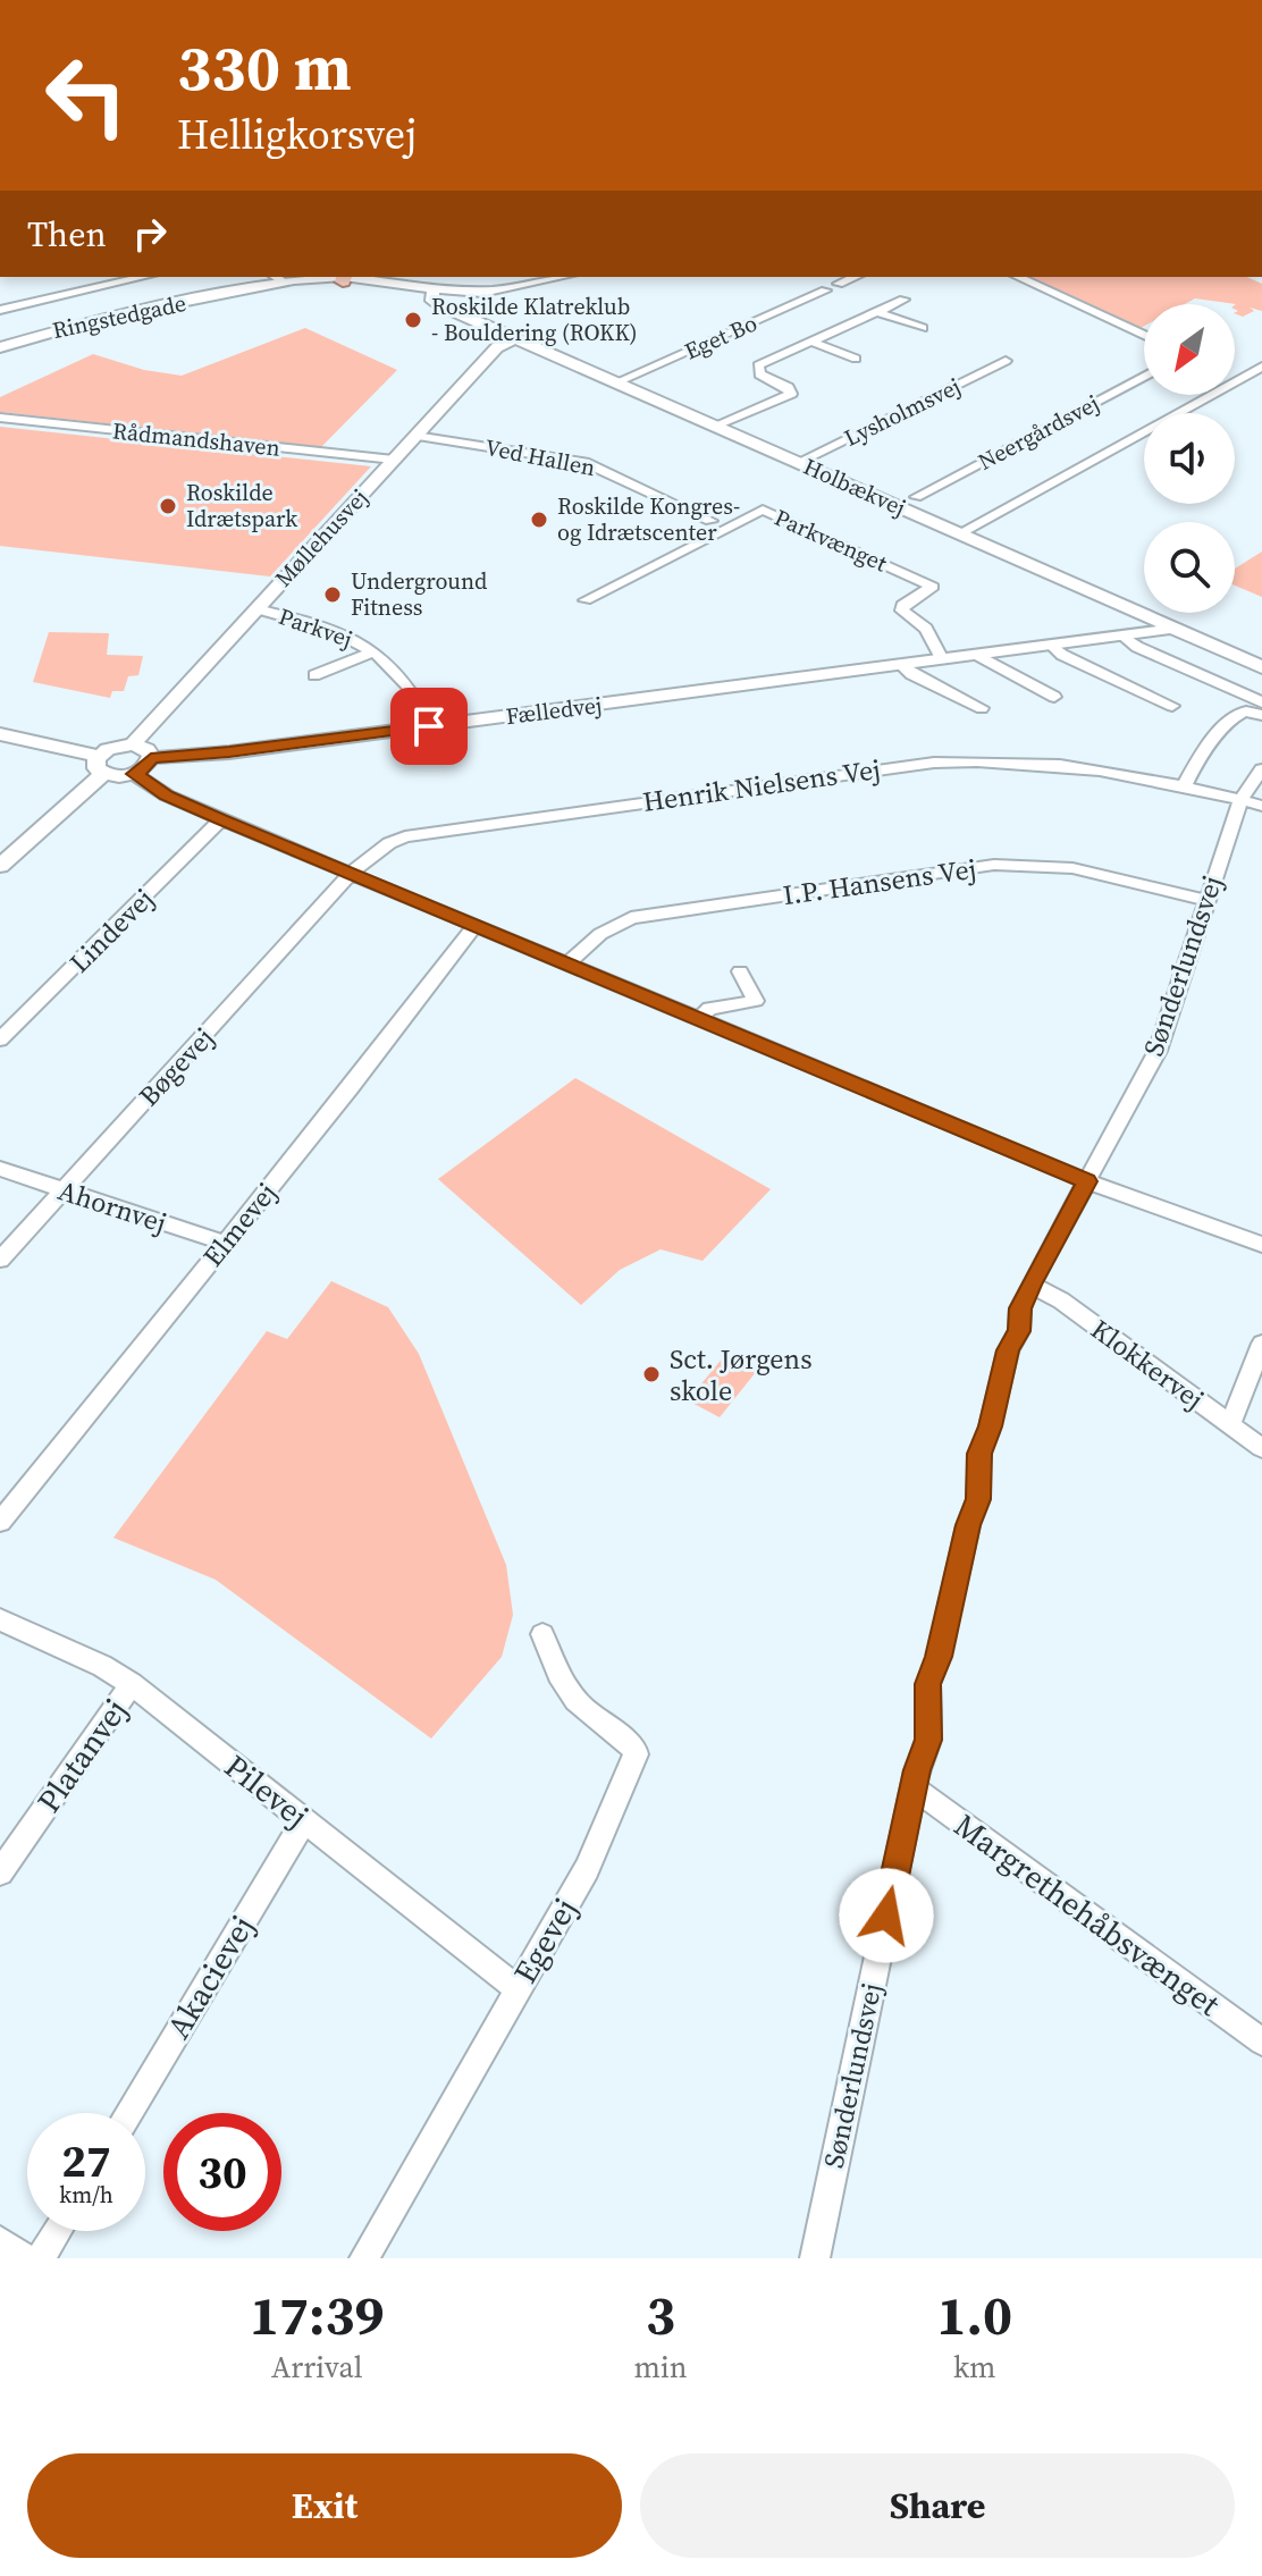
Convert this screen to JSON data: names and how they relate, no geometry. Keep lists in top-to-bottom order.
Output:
{
  "streets": {
    "street": [
      "Ringstedgade",
      "Eget Bo",
      "Lysholmsvej",
      "Neergårdsvej",
      "Rådmandshaven",
      "Ved Hallen",
      "Holbækvej",
      "Møllehusvej",
      "Parkvænget",
      "Parkvej",
      "Fælledvej",
      "Henrik Nielsens Vej",
      "I.P. Hansens Vej",
      "Lindevej",
      "Sønderlundsvej",
      "Bøgevej",
      "Ahornvej",
      "Elmevej",
      "Klokkervej",
      "Platanvej",
      "Pilevej",
      "Margrethehåbsvænget",
      "Egevej",
      "Akacievej"
    ]
  },
  "crossings": [
    ["Eget Bo", "Holbækvej"],
    ["Lysholmsvej", "Holbækvej"],
    ["Rådmandshaven", "Møllehusvej"],
    ["Ved Hallen", "Møllehusvej"],
    ["Holbækvej", "Møllehusvej"],
    ["Holbækvej", "Fælledvej"],
    ["Møllehusvej", "Parkvej"],
    ["Møllehusvej", "Fælledvej"],
    ["Parkvænget", "Fælledvej"],
    ["Henrik Nielsens Vej", "Sønderlundsvej"],
    ["Henrik Nielsens Vej", "Bøgevej"],
    ["I.P. Hansens Vej", "Sønderlundsvej"],
    ["Sønderlundsvej", "Klokkervej"],
    ["Sønderlundsvej", "Margrethehåbsvænget"],
    ["Bøgevej", "Ahornvej"],
    ["Ahornvej", "Elmevej"],
    ["Platanvej", "Pilevej"],
    ["Pilevej", "Egevej"],
    ["Pilevej", "Akacievej"]
  ],
  "places": [
    "Roskilde Klatreklub - Bouldering (ROKK)",
    "Roskilde Idrætspark",
    "Roskilde Kongres- og Idrætscenter",
    "Underground Fitness",
    "Sct. Jørgens skole"
  ],
  "north": "bottom left",
  "page": {
    "turn": ["330 m", "Helligkorsvej"],
    "then": "Then",
    "speed": "27 km/h",
    "limit": "30",
    "eta": [
      "17:39",
      "Arrival",
      "3",
      "min",
      "1.0",
      "km"
    ],
    "buttons": ["Exit", "Share"]
  }
}
